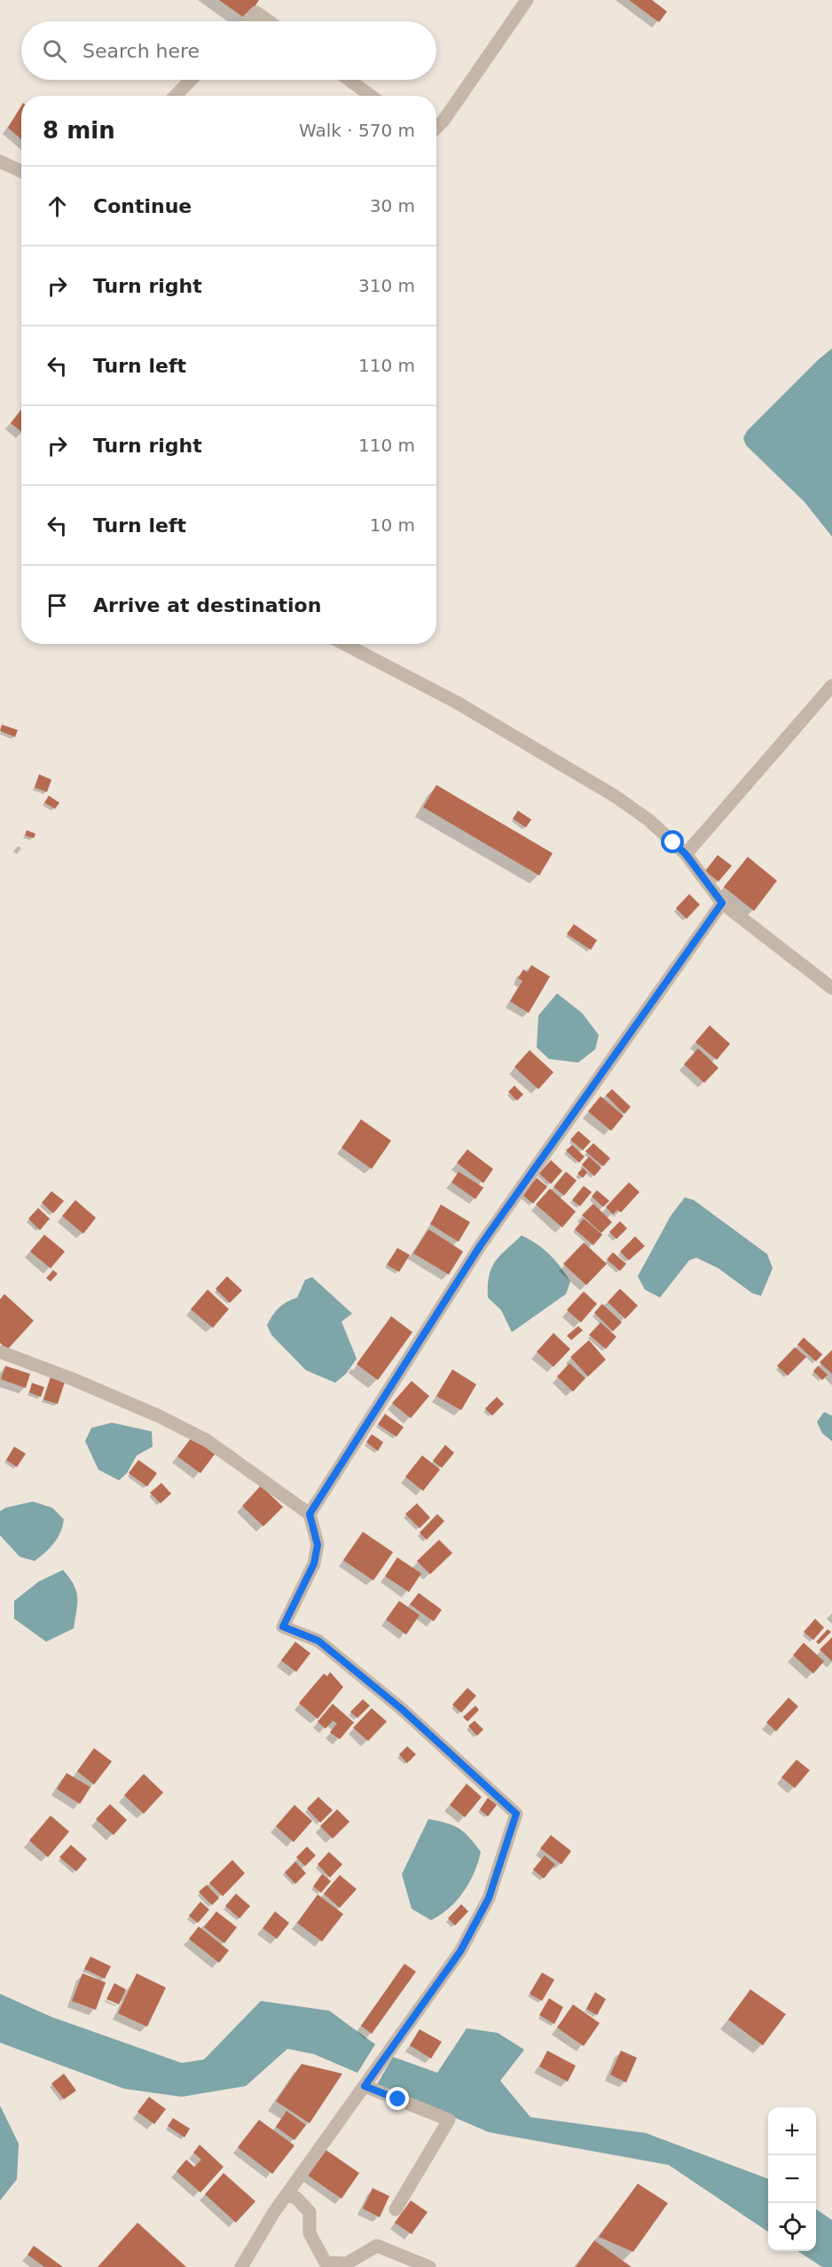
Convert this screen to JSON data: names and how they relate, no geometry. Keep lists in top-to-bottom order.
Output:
{
  "page": {
    "search": "Search here",
    "heading": ["8 min", "Walk · 570 m"],
    "list": [
      ["Continue", "30 m"],
      ["Turn right", "310 m"],
      ["Turn left", "110 m"],
      ["Turn right", "110 m"],
      ["Turn left", "10 m"],
      "Arrive at destination"
    ],
    "map_buttons": ["+", "−"]
  }
}
